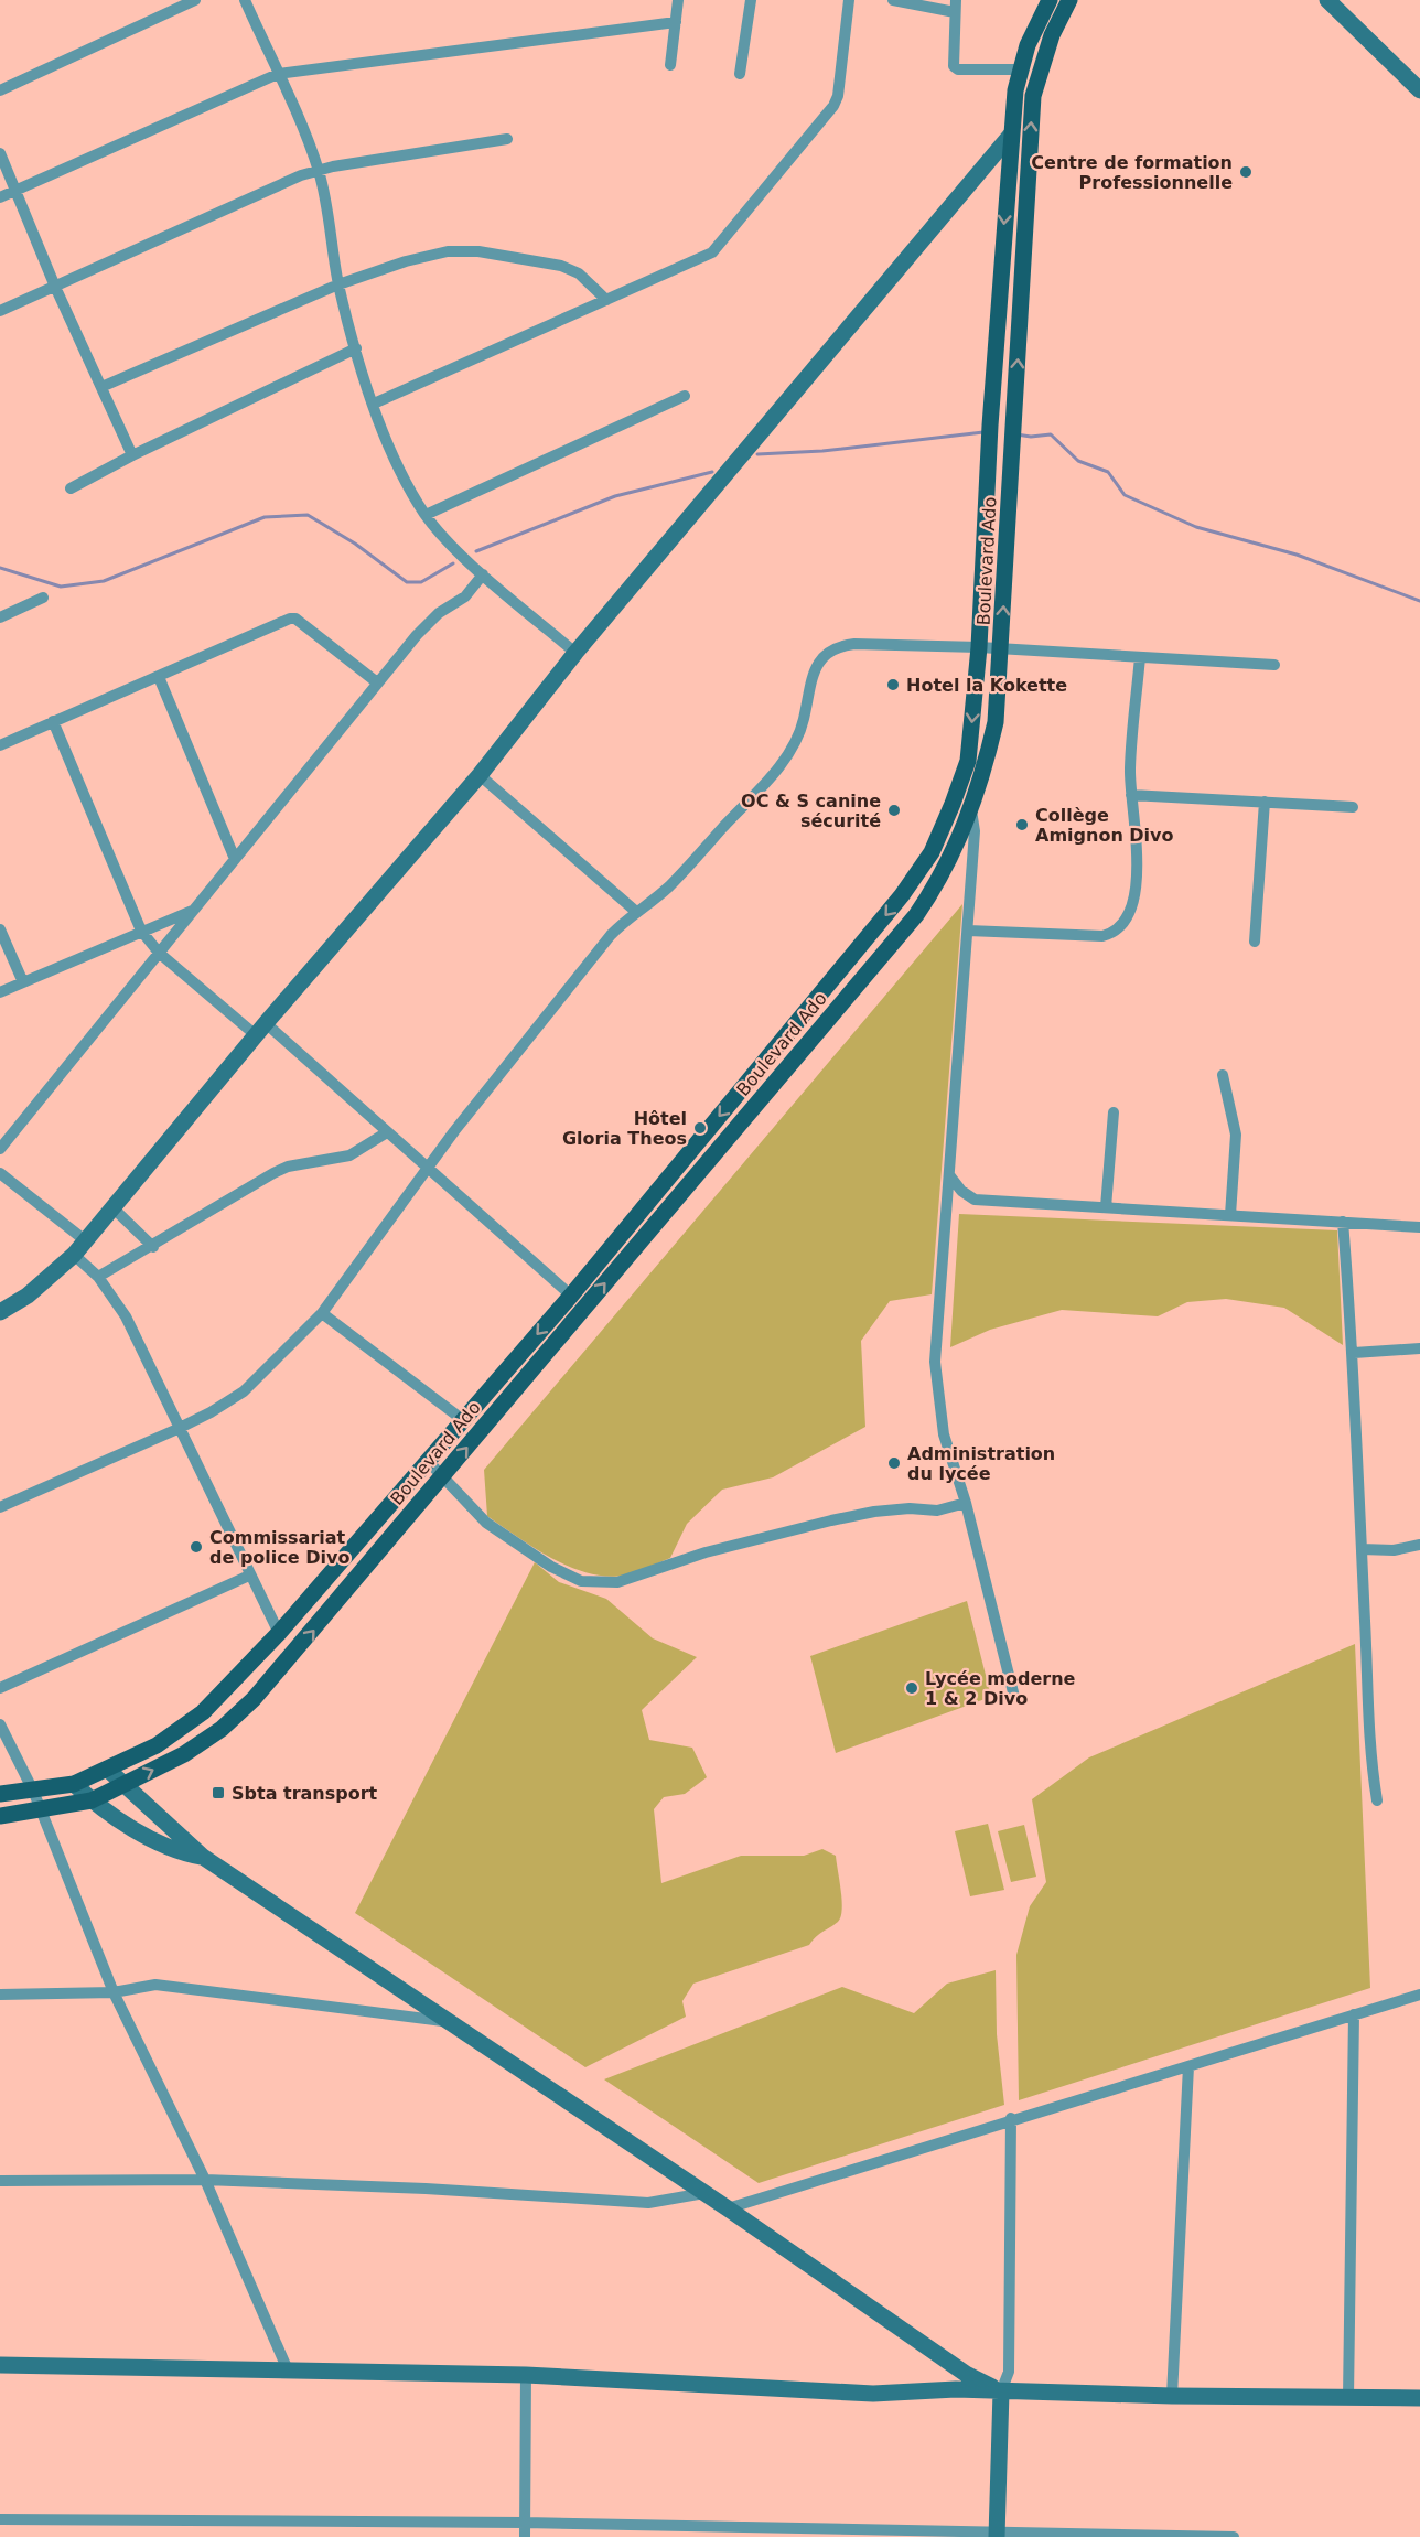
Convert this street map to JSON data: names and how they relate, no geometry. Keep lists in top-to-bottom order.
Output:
{
  "streets": {
    "main road": ["Boulevard Ado"]
  },
  "places": {
    "other": [
      "Centre de formation Professionnelle",
      "Hotel la Kokette",
      "OC & S canine sécurité",
      "Collège Amignon Divo",
      "Hôtel Gloria Theos",
      "Administration du lycée",
      "Commissariat de police Divo",
      "Lycée moderne 1 & 2 Divo"
    ],
    "transit": ["Sbta transport"]
  }
}
